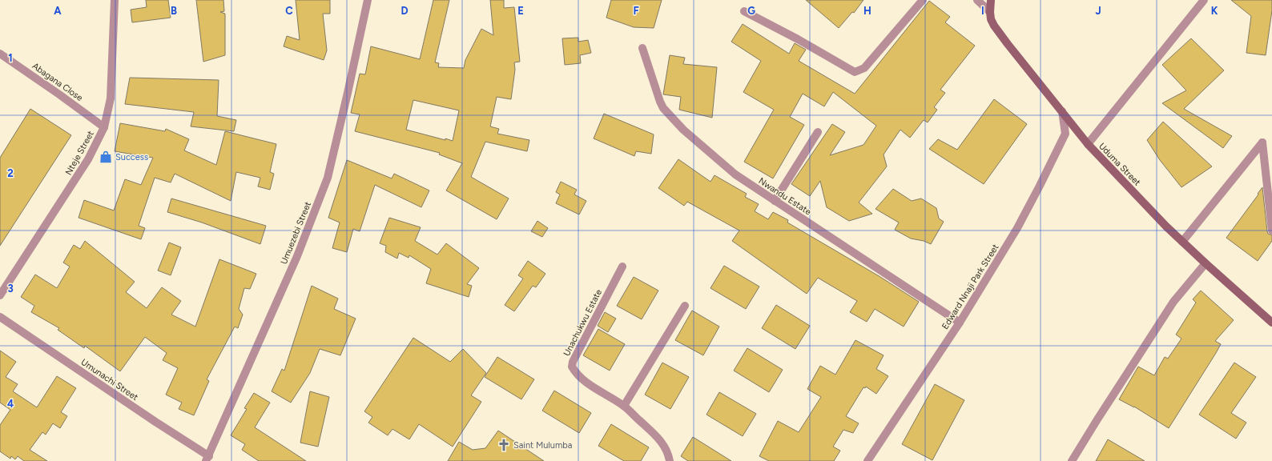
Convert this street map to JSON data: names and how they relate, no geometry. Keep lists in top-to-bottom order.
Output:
{
  "streets": {
    "street": [
      "Abagana Close",
      "Nteje Street",
      "Uduma Street",
      "Nwandu Estate",
      "Umuezebi Street",
      "Edward Nnaji Park Street",
      "Unachukwu Estate",
      "Umunachi Street"
    ]
  },
  "crossings": [
    ["Abagana Close", "Nteje Street"],
    ["Uduma Street", "Edward Nnaji Park Street"],
    ["Nwandu Estate", "Edward Nnaji Park Street"],
    ["Umuezebi Street", "Umunachi Street"]
  ],
  "places": {
    "shop": ["Success"],
    "church": ["Saint Mulumba"]
  },
  "grid": {
    "columns": [
      "A",
      "B",
      "C",
      "D",
      "E",
      "F",
      "G",
      "H",
      "I",
      "J",
      "K"
    ],
    "rows": [
      "1",
      "2",
      "3",
      "4"
    ]
  }
}
